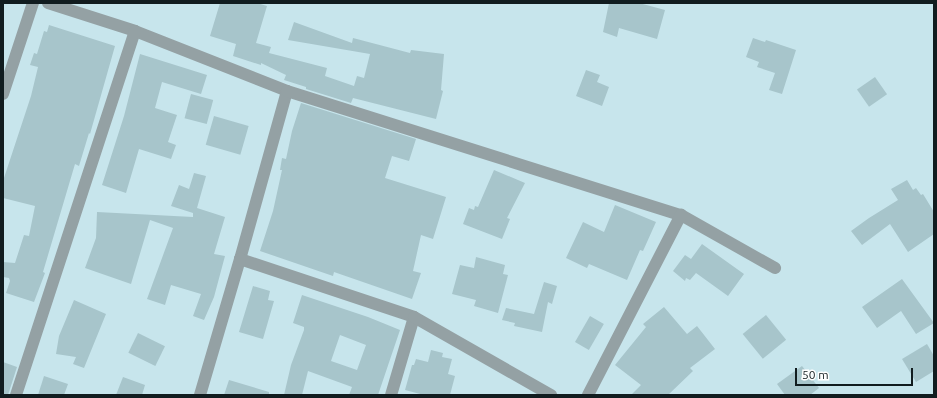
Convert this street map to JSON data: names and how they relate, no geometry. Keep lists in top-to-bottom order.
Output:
{
  "scale_bar": "50 m"
}
